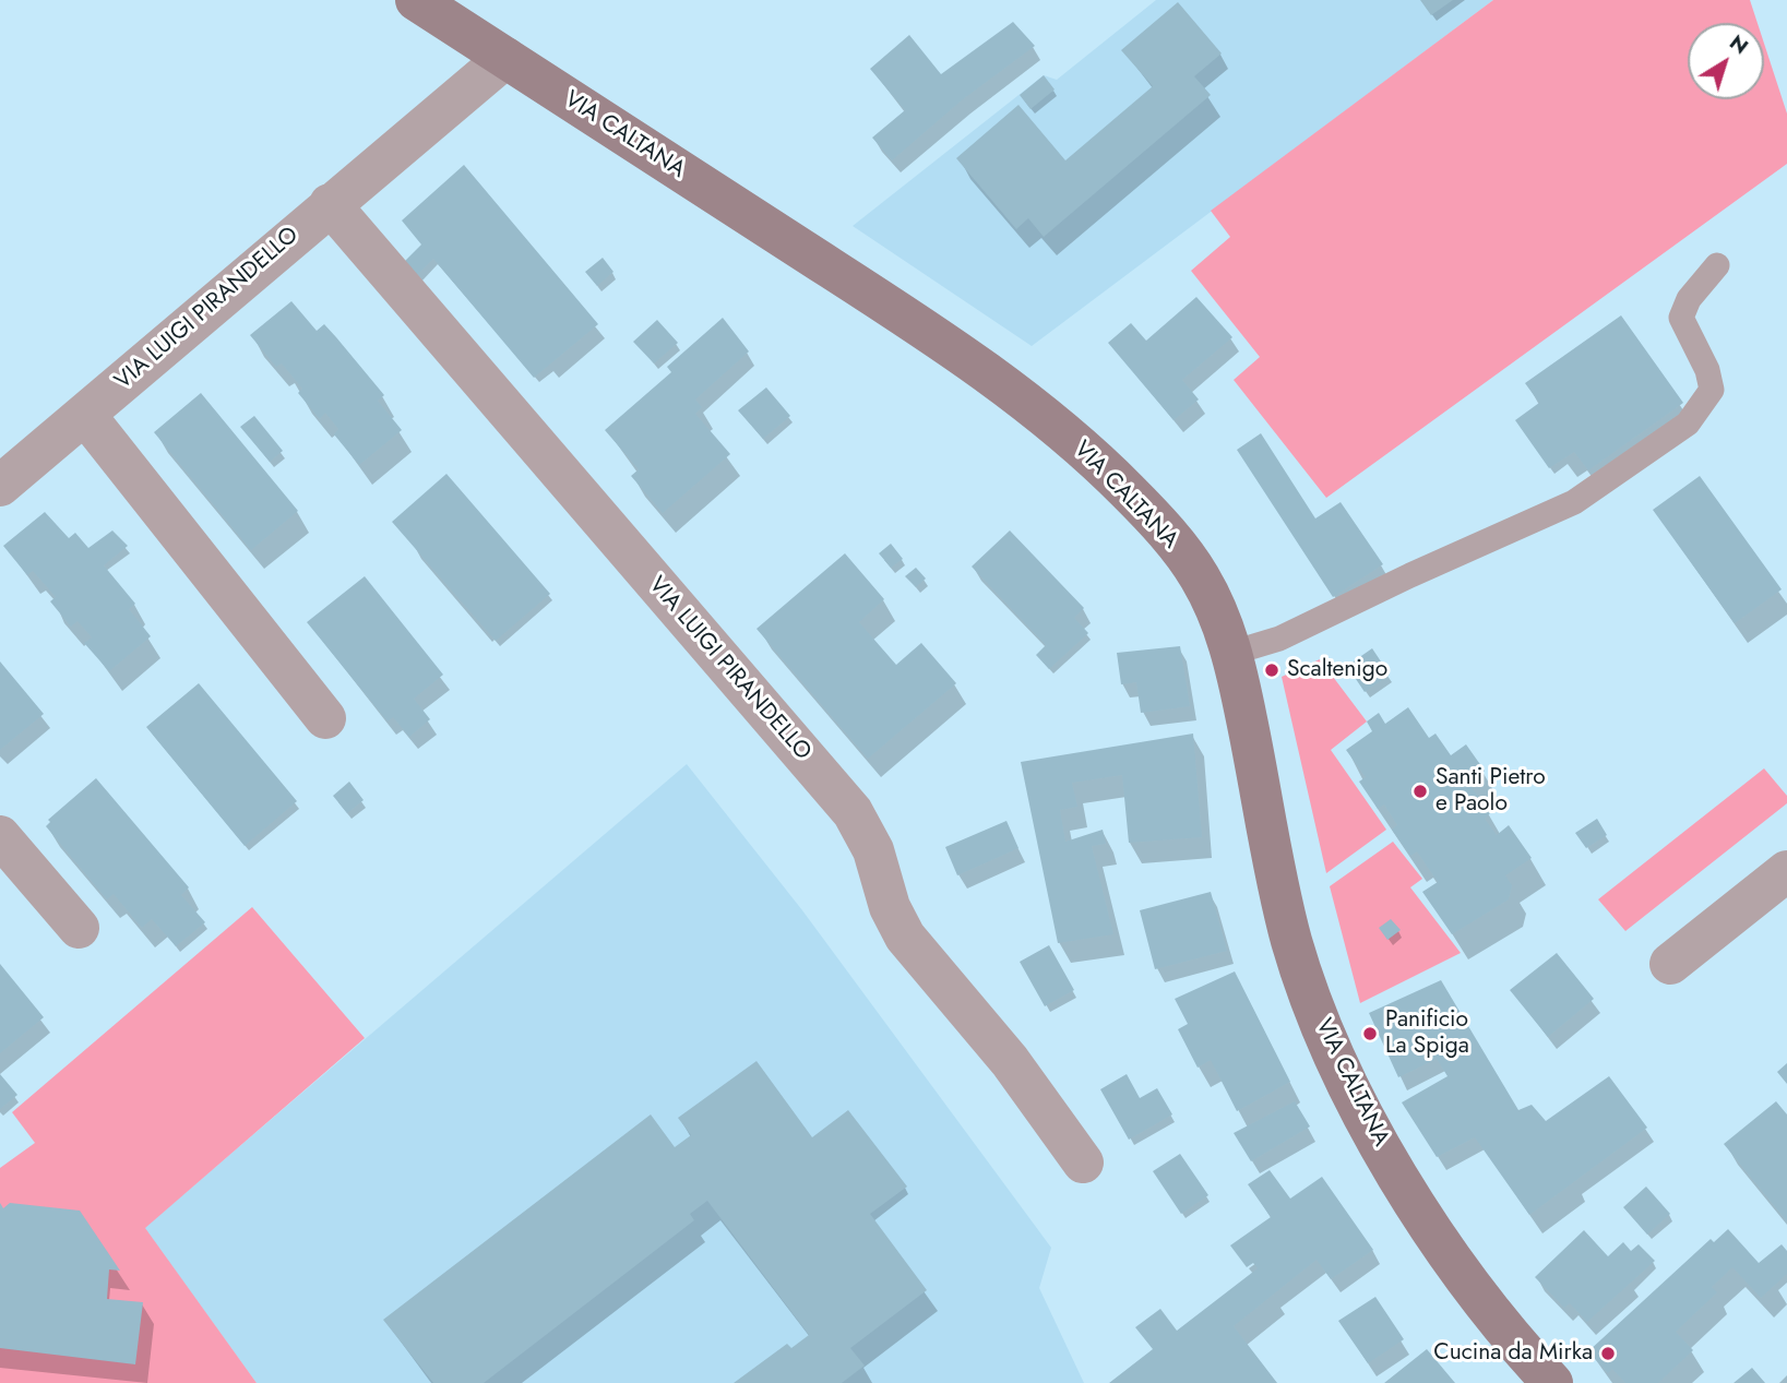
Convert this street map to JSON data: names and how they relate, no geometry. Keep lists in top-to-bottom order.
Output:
{
  "streets": {
    "main road": ["VIA CALTANA"],
    "street": ["VIA LUIGI PIRANDELLO"]
  },
  "crossings": [
    ["VIA CALTANA", "VIA LUIGI PIRANDELLO"]
  ],
  "places": [
    "Scaltenigo",
    "Santi Pietro e Paolo",
    "Panificio La Spiga",
    "Cucina da Mirka"
  ],
  "north": "top right"
}
